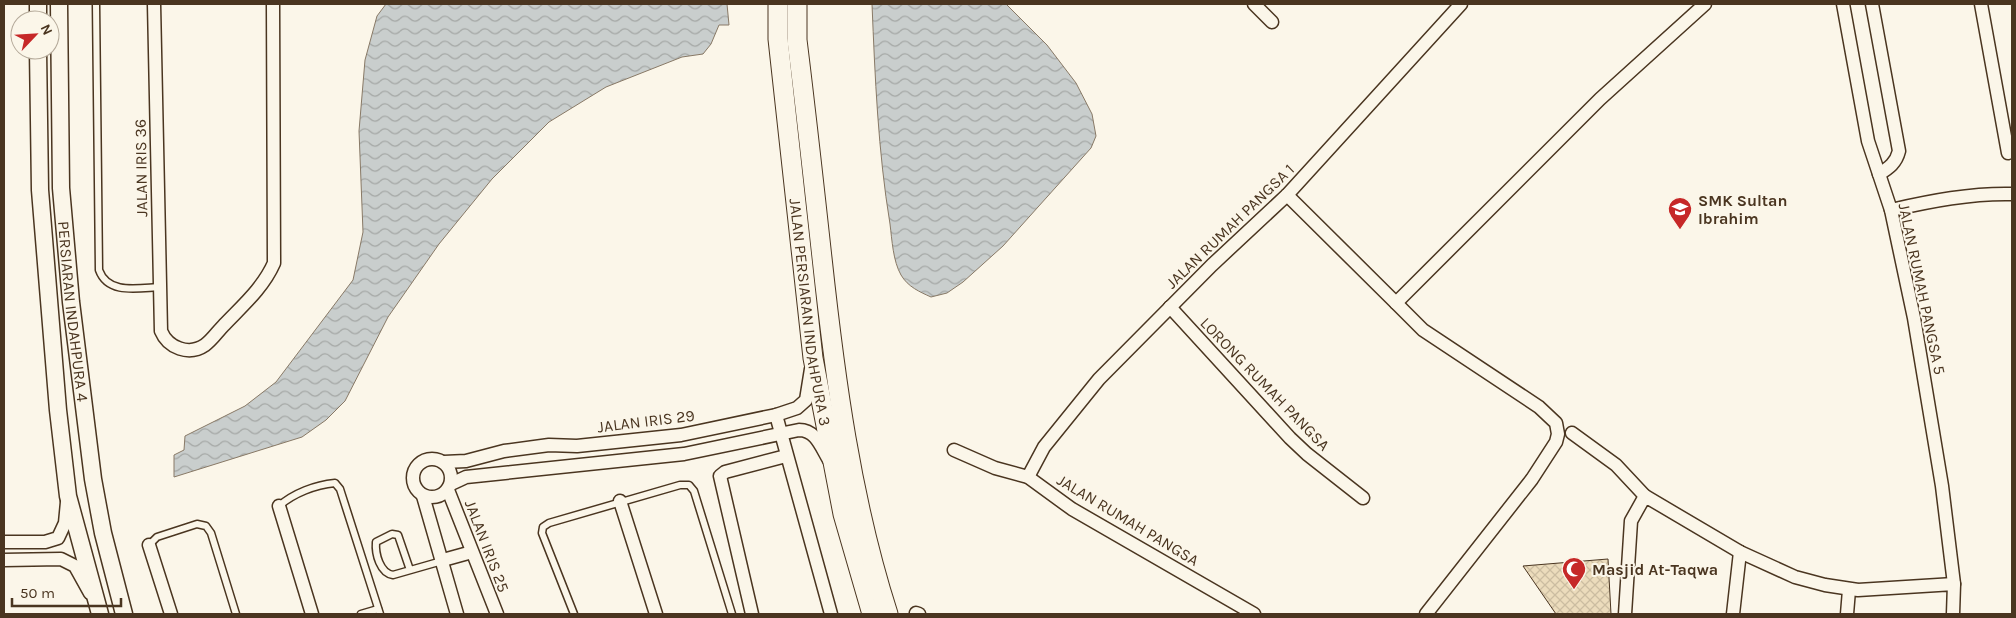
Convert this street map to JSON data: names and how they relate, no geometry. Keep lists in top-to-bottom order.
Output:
{
  "streets": {
    "main road": ["JALAN PERSIARAN INDAHPURA 3"],
    "street": [
      "JALAN IRIS 36",
      "JALAN RUMAH PANGSA 1",
      "JALAN RUMAH PANGSA 5",
      "PERSIARAN INDAHPURA 4",
      "LORONG RUMAH PANGSA",
      "JALAN IRIS 29",
      "JALAN RUMAH PANGSA",
      "JALAN IRIS 25"
    ]
  },
  "crossings": [
    ["JALAN RUMAH PANGSA 1", "LORONG RUMAH PANGSA"],
    ["JALAN RUMAH PANGSA 1", "JALAN RUMAH PANGSA"],
    ["JALAN PERSIARAN INDAHPURA 3", "JALAN IRIS 29"],
    ["JALAN IRIS 29", "JALAN IRIS 25"]
  ],
  "places": {
    "school or university": ["SMK Sultan Ibrahim"],
    "mosque": ["Masjid At-Taqwa"]
  },
  "scale_bar": "50 m",
  "north": "top right"
}
